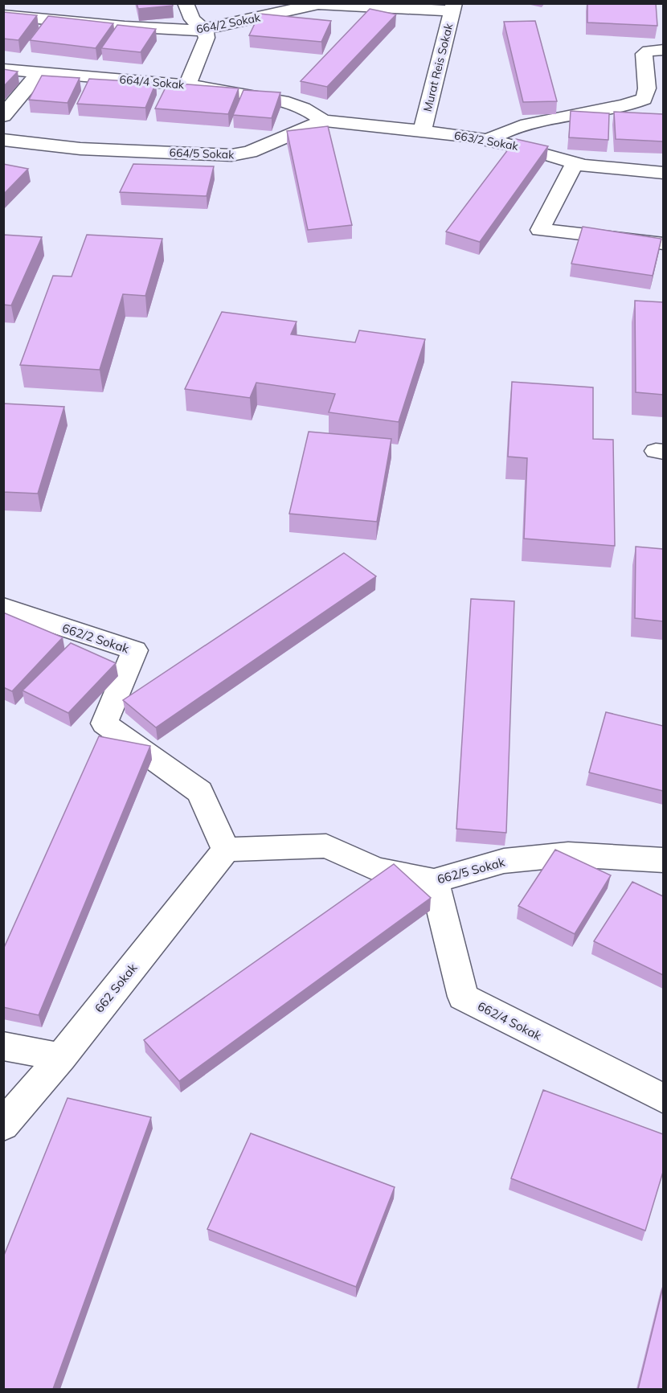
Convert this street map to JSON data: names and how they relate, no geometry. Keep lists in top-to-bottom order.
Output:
{
  "streets": {
    "street": [
      "664/2 Sokak",
      "Murat Reis Sokak",
      "664/4 Sokak",
      "663/2 Sokak",
      "664/5 Sokak",
      "662/2 Sokak",
      "662/5 Sokak",
      "662 Sokak",
      "662/4 Sokak"
    ]
  },
  "crossings": [
    ["664/2 Sokak", "Murat Reis Sokak"],
    ["Murat Reis Sokak", "663/2 Sokak"],
    ["Murat Reis Sokak", "664/5 Sokak"],
    ["664/4 Sokak", "664/5 Sokak"],
    ["663/2 Sokak", "664/5 Sokak"],
    ["662/2 Sokak", "662/5 Sokak"],
    ["662/2 Sokak", "662 Sokak"],
    ["662/5 Sokak", "662 Sokak"],
    ["662/5 Sokak", "662/4 Sokak"]
  ]
}
